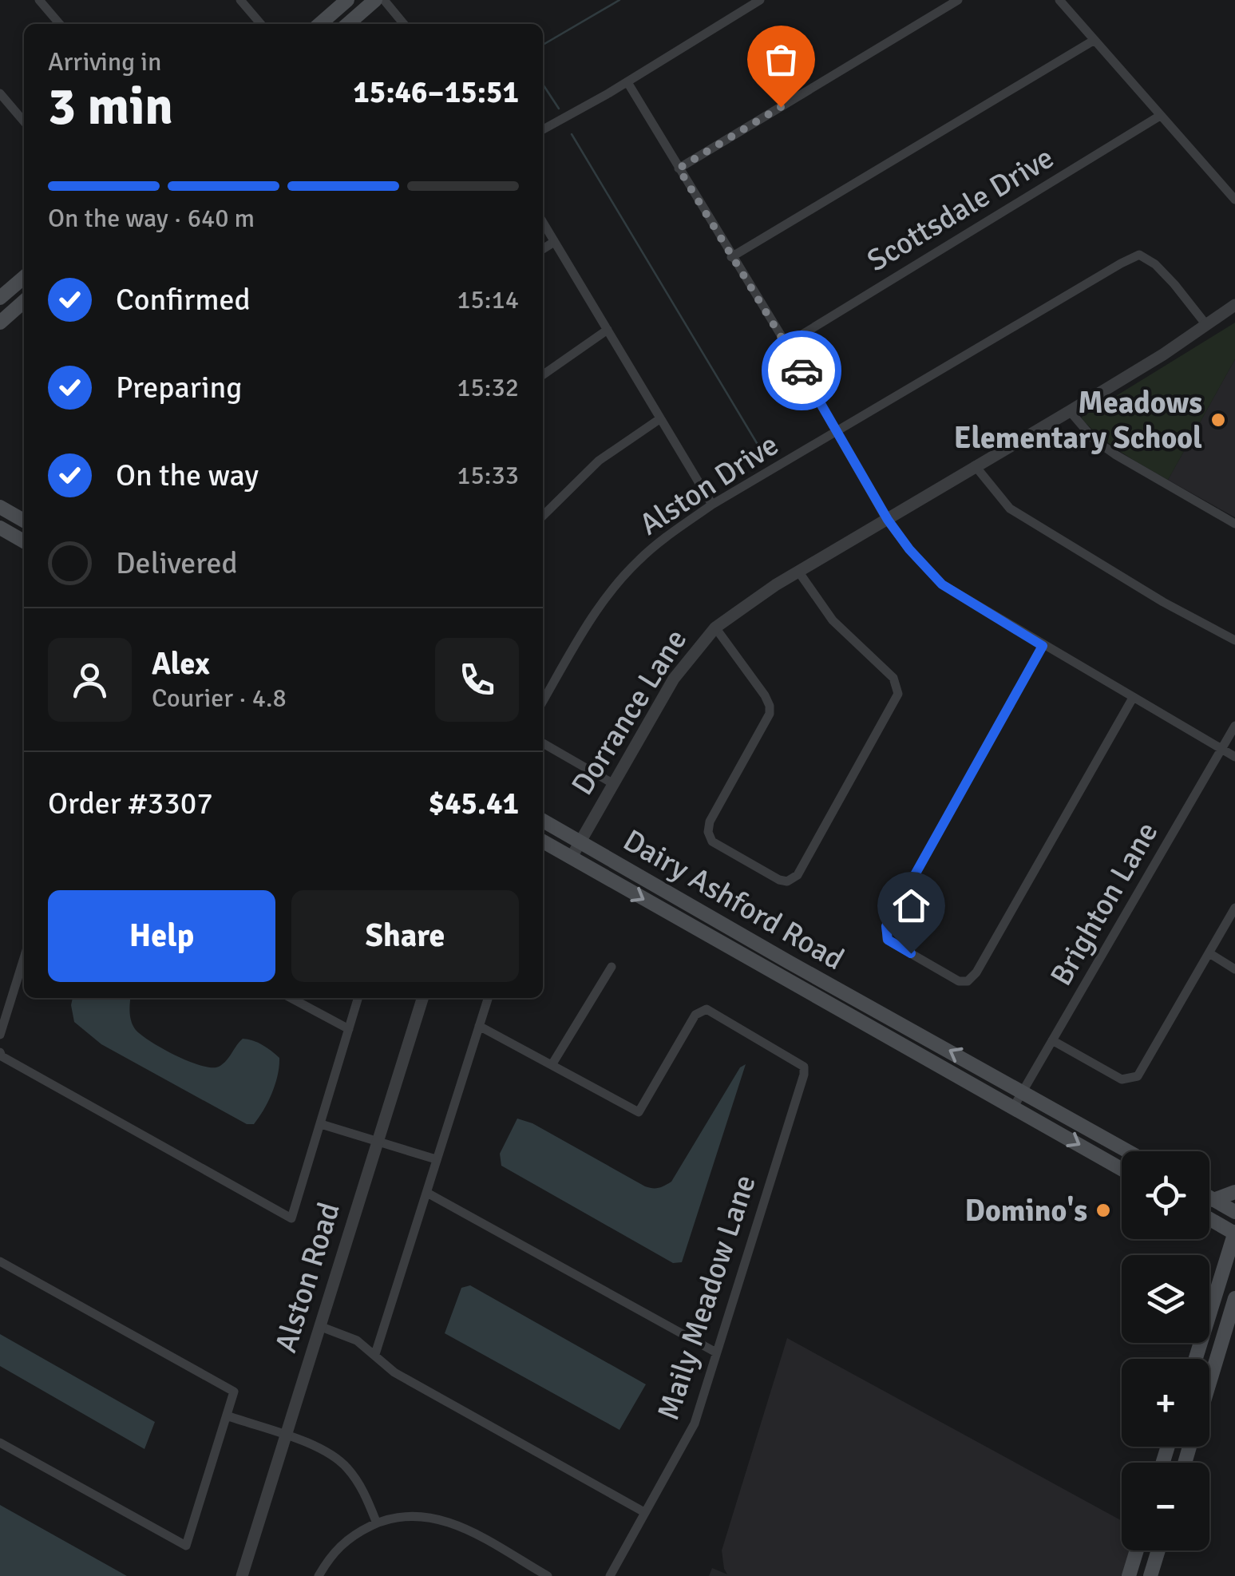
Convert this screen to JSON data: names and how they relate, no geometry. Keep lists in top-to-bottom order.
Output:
{
  "streets": {
    "main road": ["Dairy Ashford Road"],
    "street": [
      "Scottsdale Drive",
      "Alston Drive",
      "Dorrance Lane",
      "Brighton Lane",
      "Alston Road",
      "Maily Meadow Lane"
    ]
  },
  "crossings": [
    ["Alston Drive", "Dorrance Lane"],
    ["Dorrance Lane", "Dairy Ashford Road"],
    ["Dairy Ashford Road", "Brighton Lane"]
  ],
  "places": ["Meadows Elementary School", "Domino's"],
  "page": {
    "heading": ["3 min", "Arriving in", "15:46–15:51"],
    "panel": [
      "Alex",
      "Courier · 4.8",
      "Order #3307",
      "$45.41"
    ],
    "bar": "On the way · 640 m",
    "list": [
      ["Confirmed", "15:14"],
      ["Preparing", "15:32"],
      ["On the way", "15:33"],
      "Delivered"
    ],
    "buttons": ["Help", "Share"],
    "map_buttons": ["+", "−"]
  }
}
